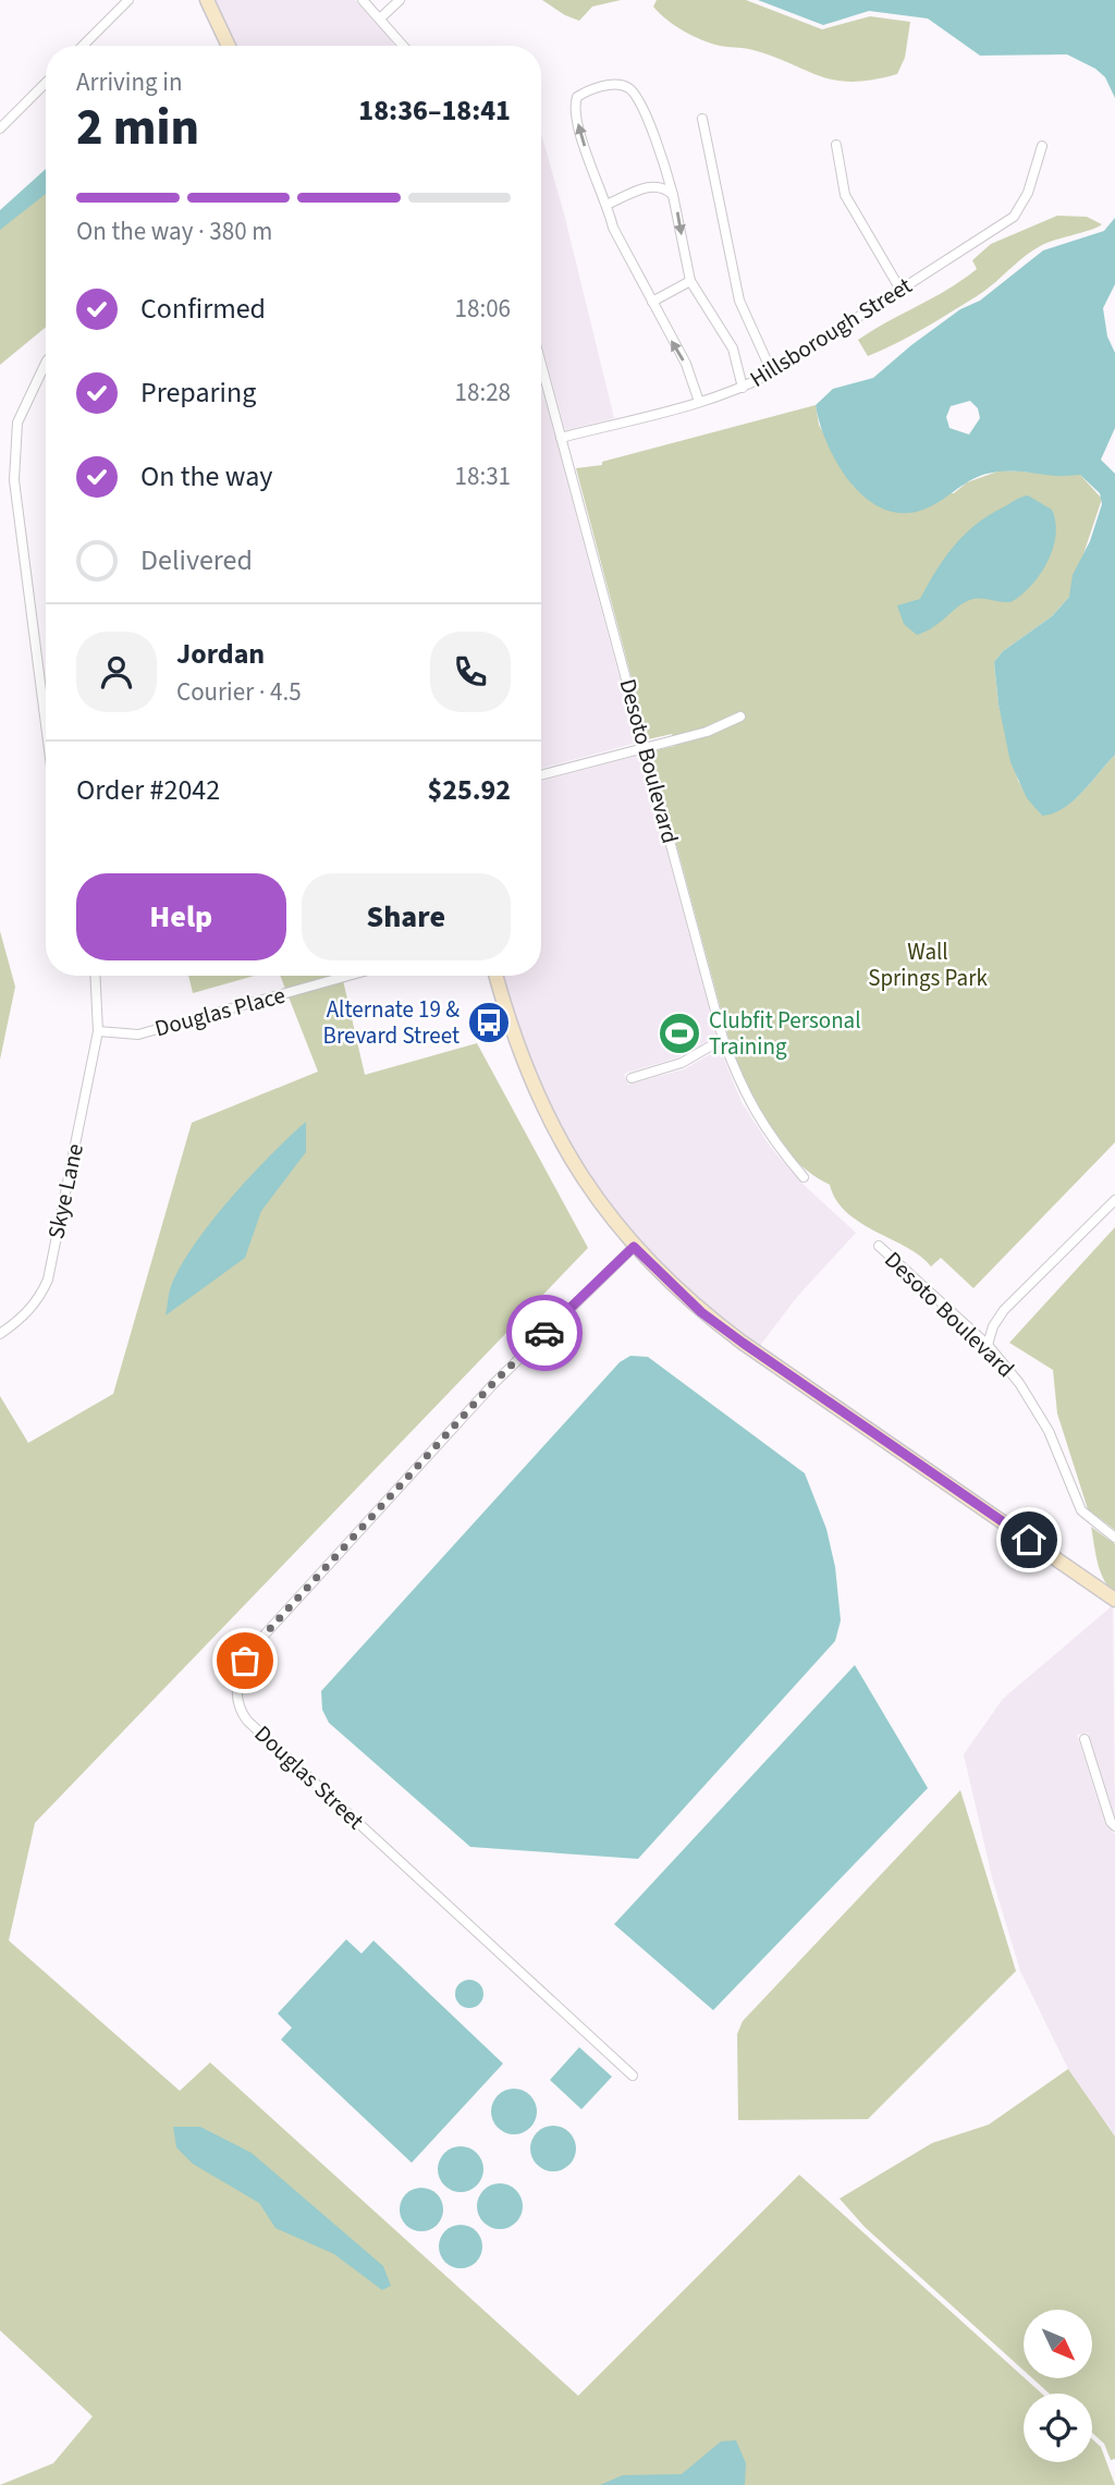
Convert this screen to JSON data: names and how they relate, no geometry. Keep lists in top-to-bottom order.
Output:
{
  "streets": {
    "street": [
      "Hillsborough Street",
      "Desoto Boulevard",
      "Douglas Place",
      "Skye Lane",
      "Douglas Street"
    ]
  },
  "crossings": [
    ["Hillsborough Street", "Desoto Boulevard"],
    ["Douglas Place", "Skye Lane"]
  ],
  "parks": ["Wall Springs Park"],
  "places": {
    "bus stop": ["Alternate 19 & Brevard Street"],
    "sports": ["Clubfit Personal Training"]
  },
  "north": "bottom right",
  "page": {
    "heading": ["2 min", "Arriving in", "18:36–18:41"],
    "panel": [
      "Jordan",
      "Courier · 4.5",
      "Order #2042",
      "$25.92"
    ],
    "bar": "On the way · 380 m",
    "list": [
      ["Confirmed", "18:06"],
      ["Preparing", "18:28"],
      ["On the way", "18:31"],
      "Delivered"
    ],
    "buttons": ["Help", "Share"]
  }
}
